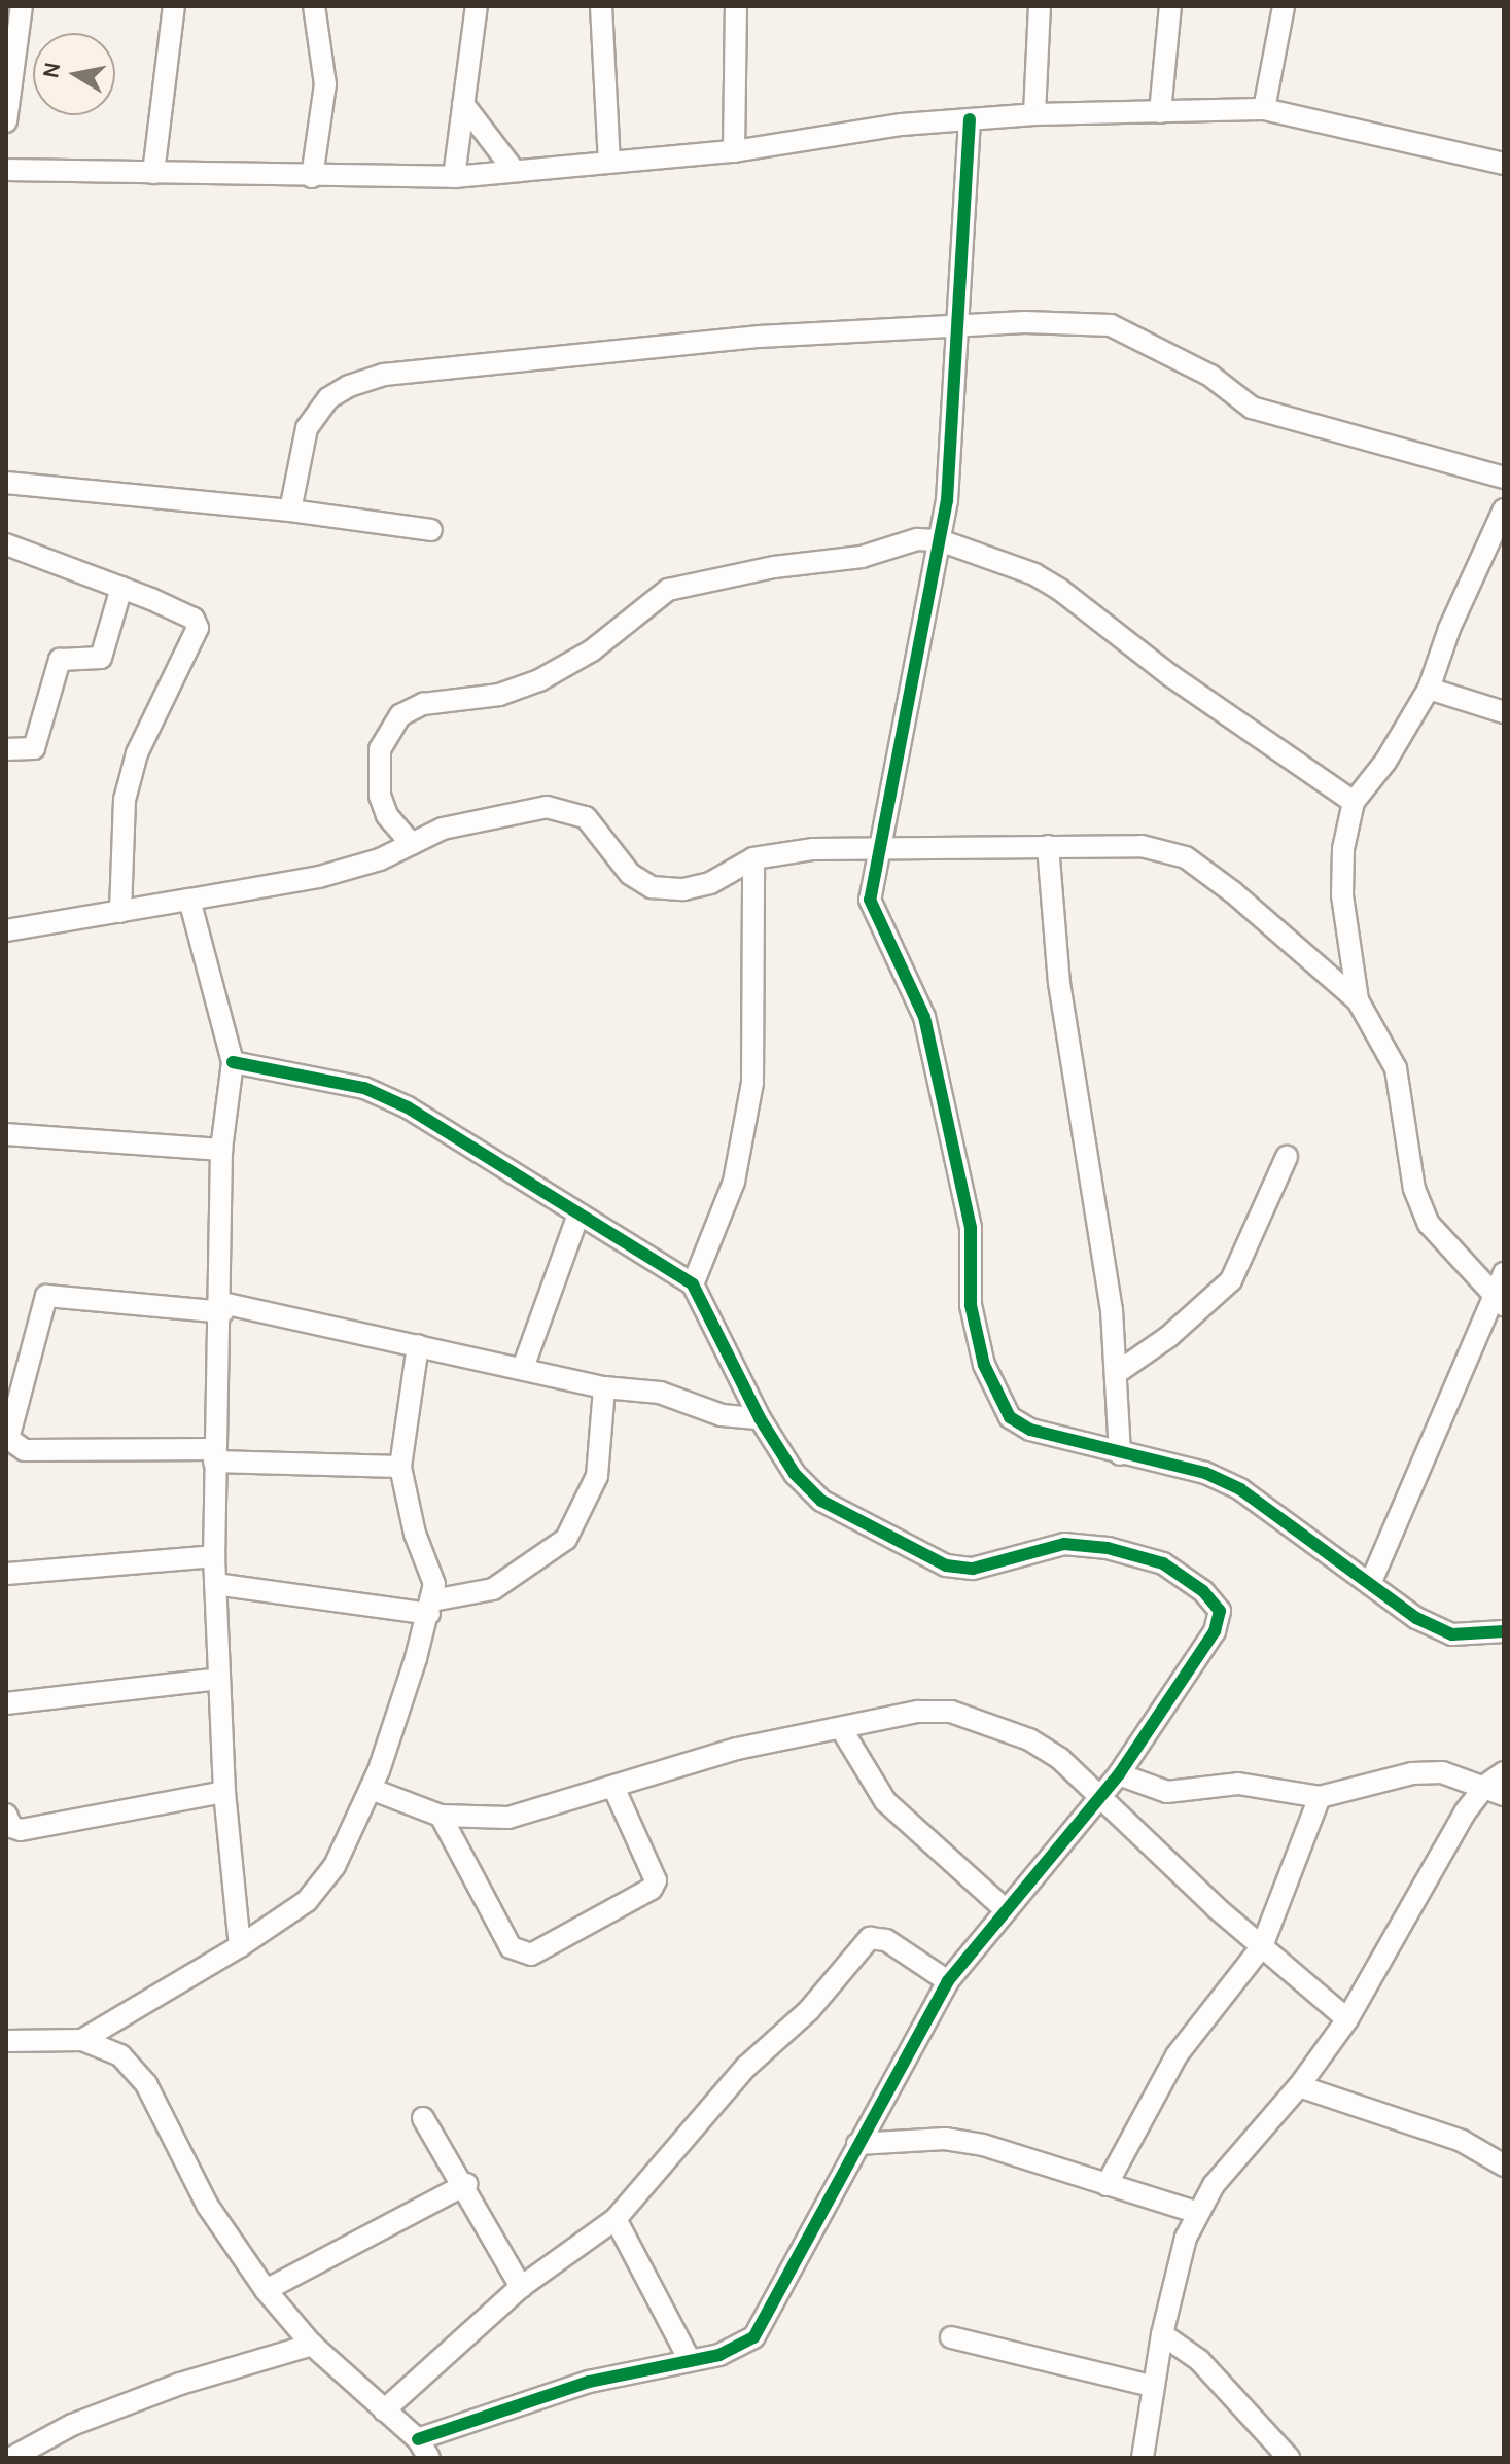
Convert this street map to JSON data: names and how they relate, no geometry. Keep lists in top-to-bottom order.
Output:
{
  "north": "left"
}
